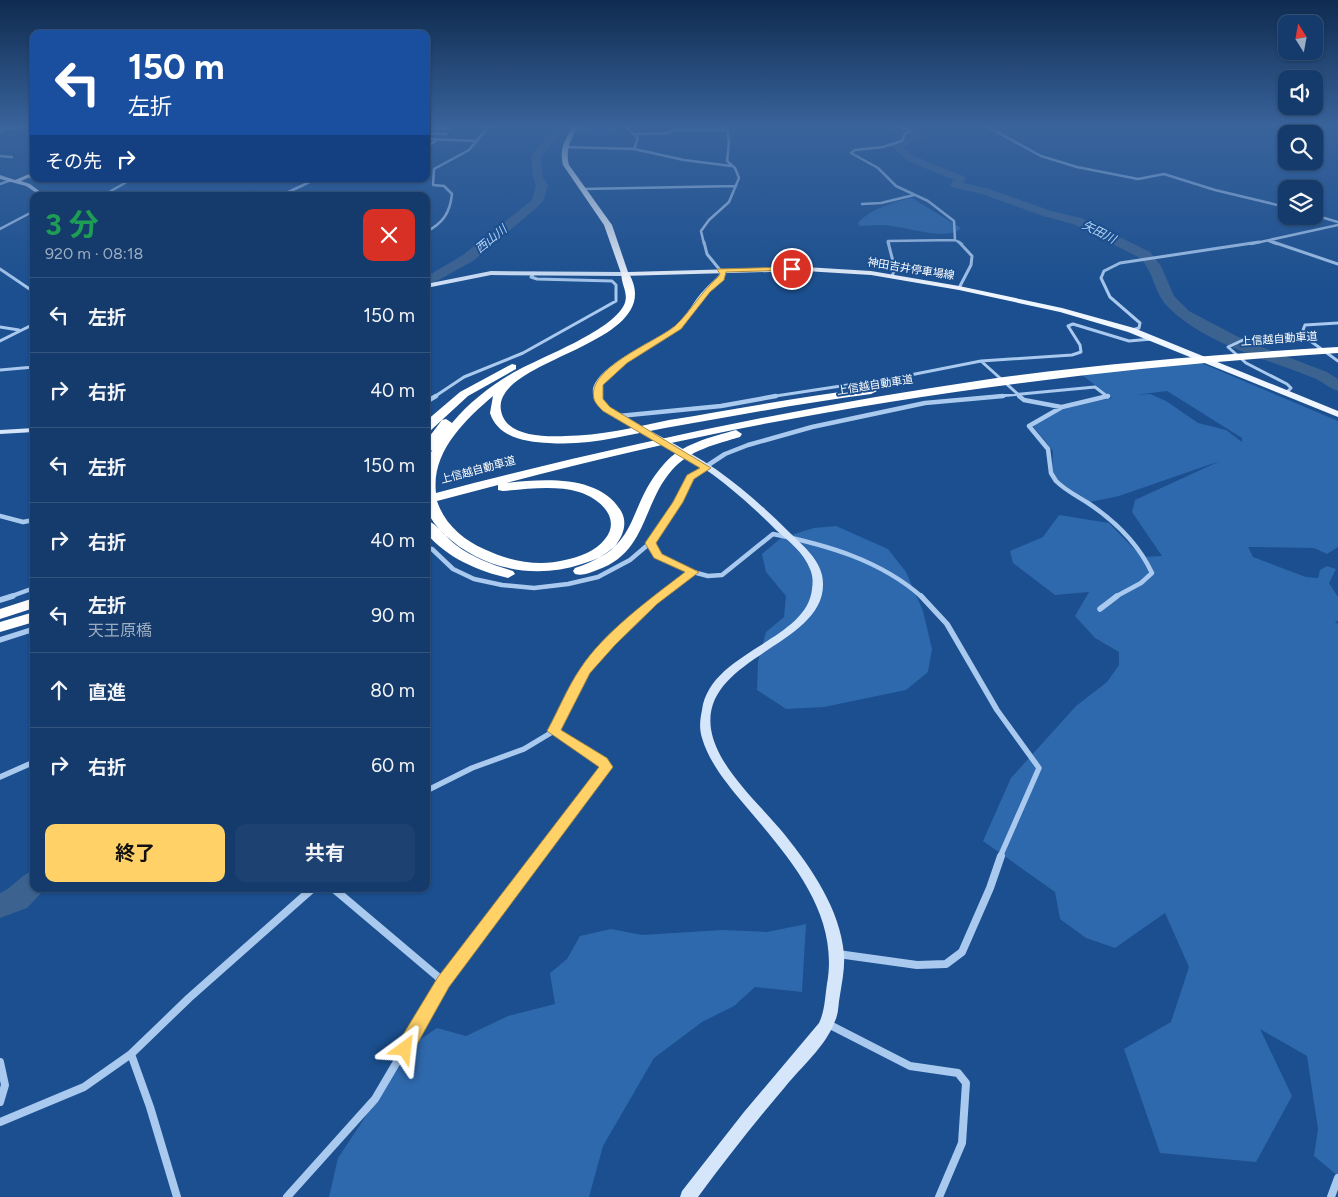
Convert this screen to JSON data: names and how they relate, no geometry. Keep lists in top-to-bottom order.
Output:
{
  "streets": {
    "highway": ["上信越自動車道"],
    "main road": ["神田吉井停車場線"]
  },
  "water": ["矢田川", "西山川"],
  "north": "top",
  "page": {
    "turn": ["150 m", "左折"],
    "then": "その先",
    "heading": ["3 分", "920 m · 08:18"],
    "list": [
      {
        "name": "左折",
        "value": "150 m"
      },
      {
        "name": "右折",
        "value": "40 m"
      },
      {
        "name": "左折",
        "value": "150 m"
      },
      {
        "name": "右折",
        "value": "40 m"
      },
      {
        "name": "左折",
        "note": "天王原橋",
        "value": "90 m"
      },
      {
        "name": "直進",
        "value": "80 m"
      },
      {
        "name": "右折",
        "value": "60 m"
      }
    ],
    "buttons": ["終了", "共有"]
  }
}
